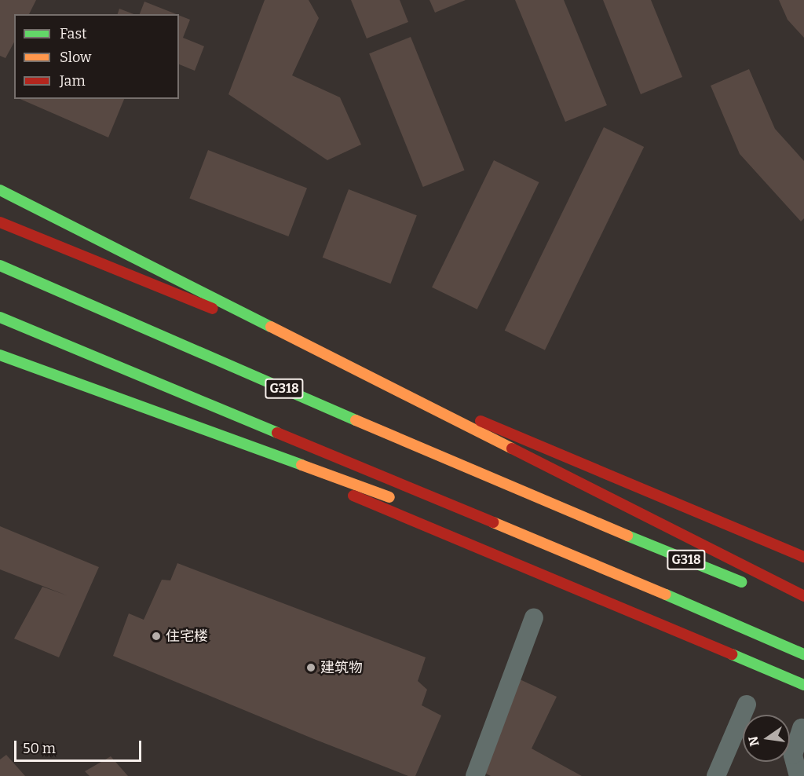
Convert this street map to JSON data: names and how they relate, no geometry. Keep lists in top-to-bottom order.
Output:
{
  "streets": {
    "main road": ["G318"]
  },
  "places": ["住宅楼", "建筑物"],
  "legend": ["Fast", "Slow", "Jam"],
  "scale_bar": "50 m",
  "north": "left"
}
